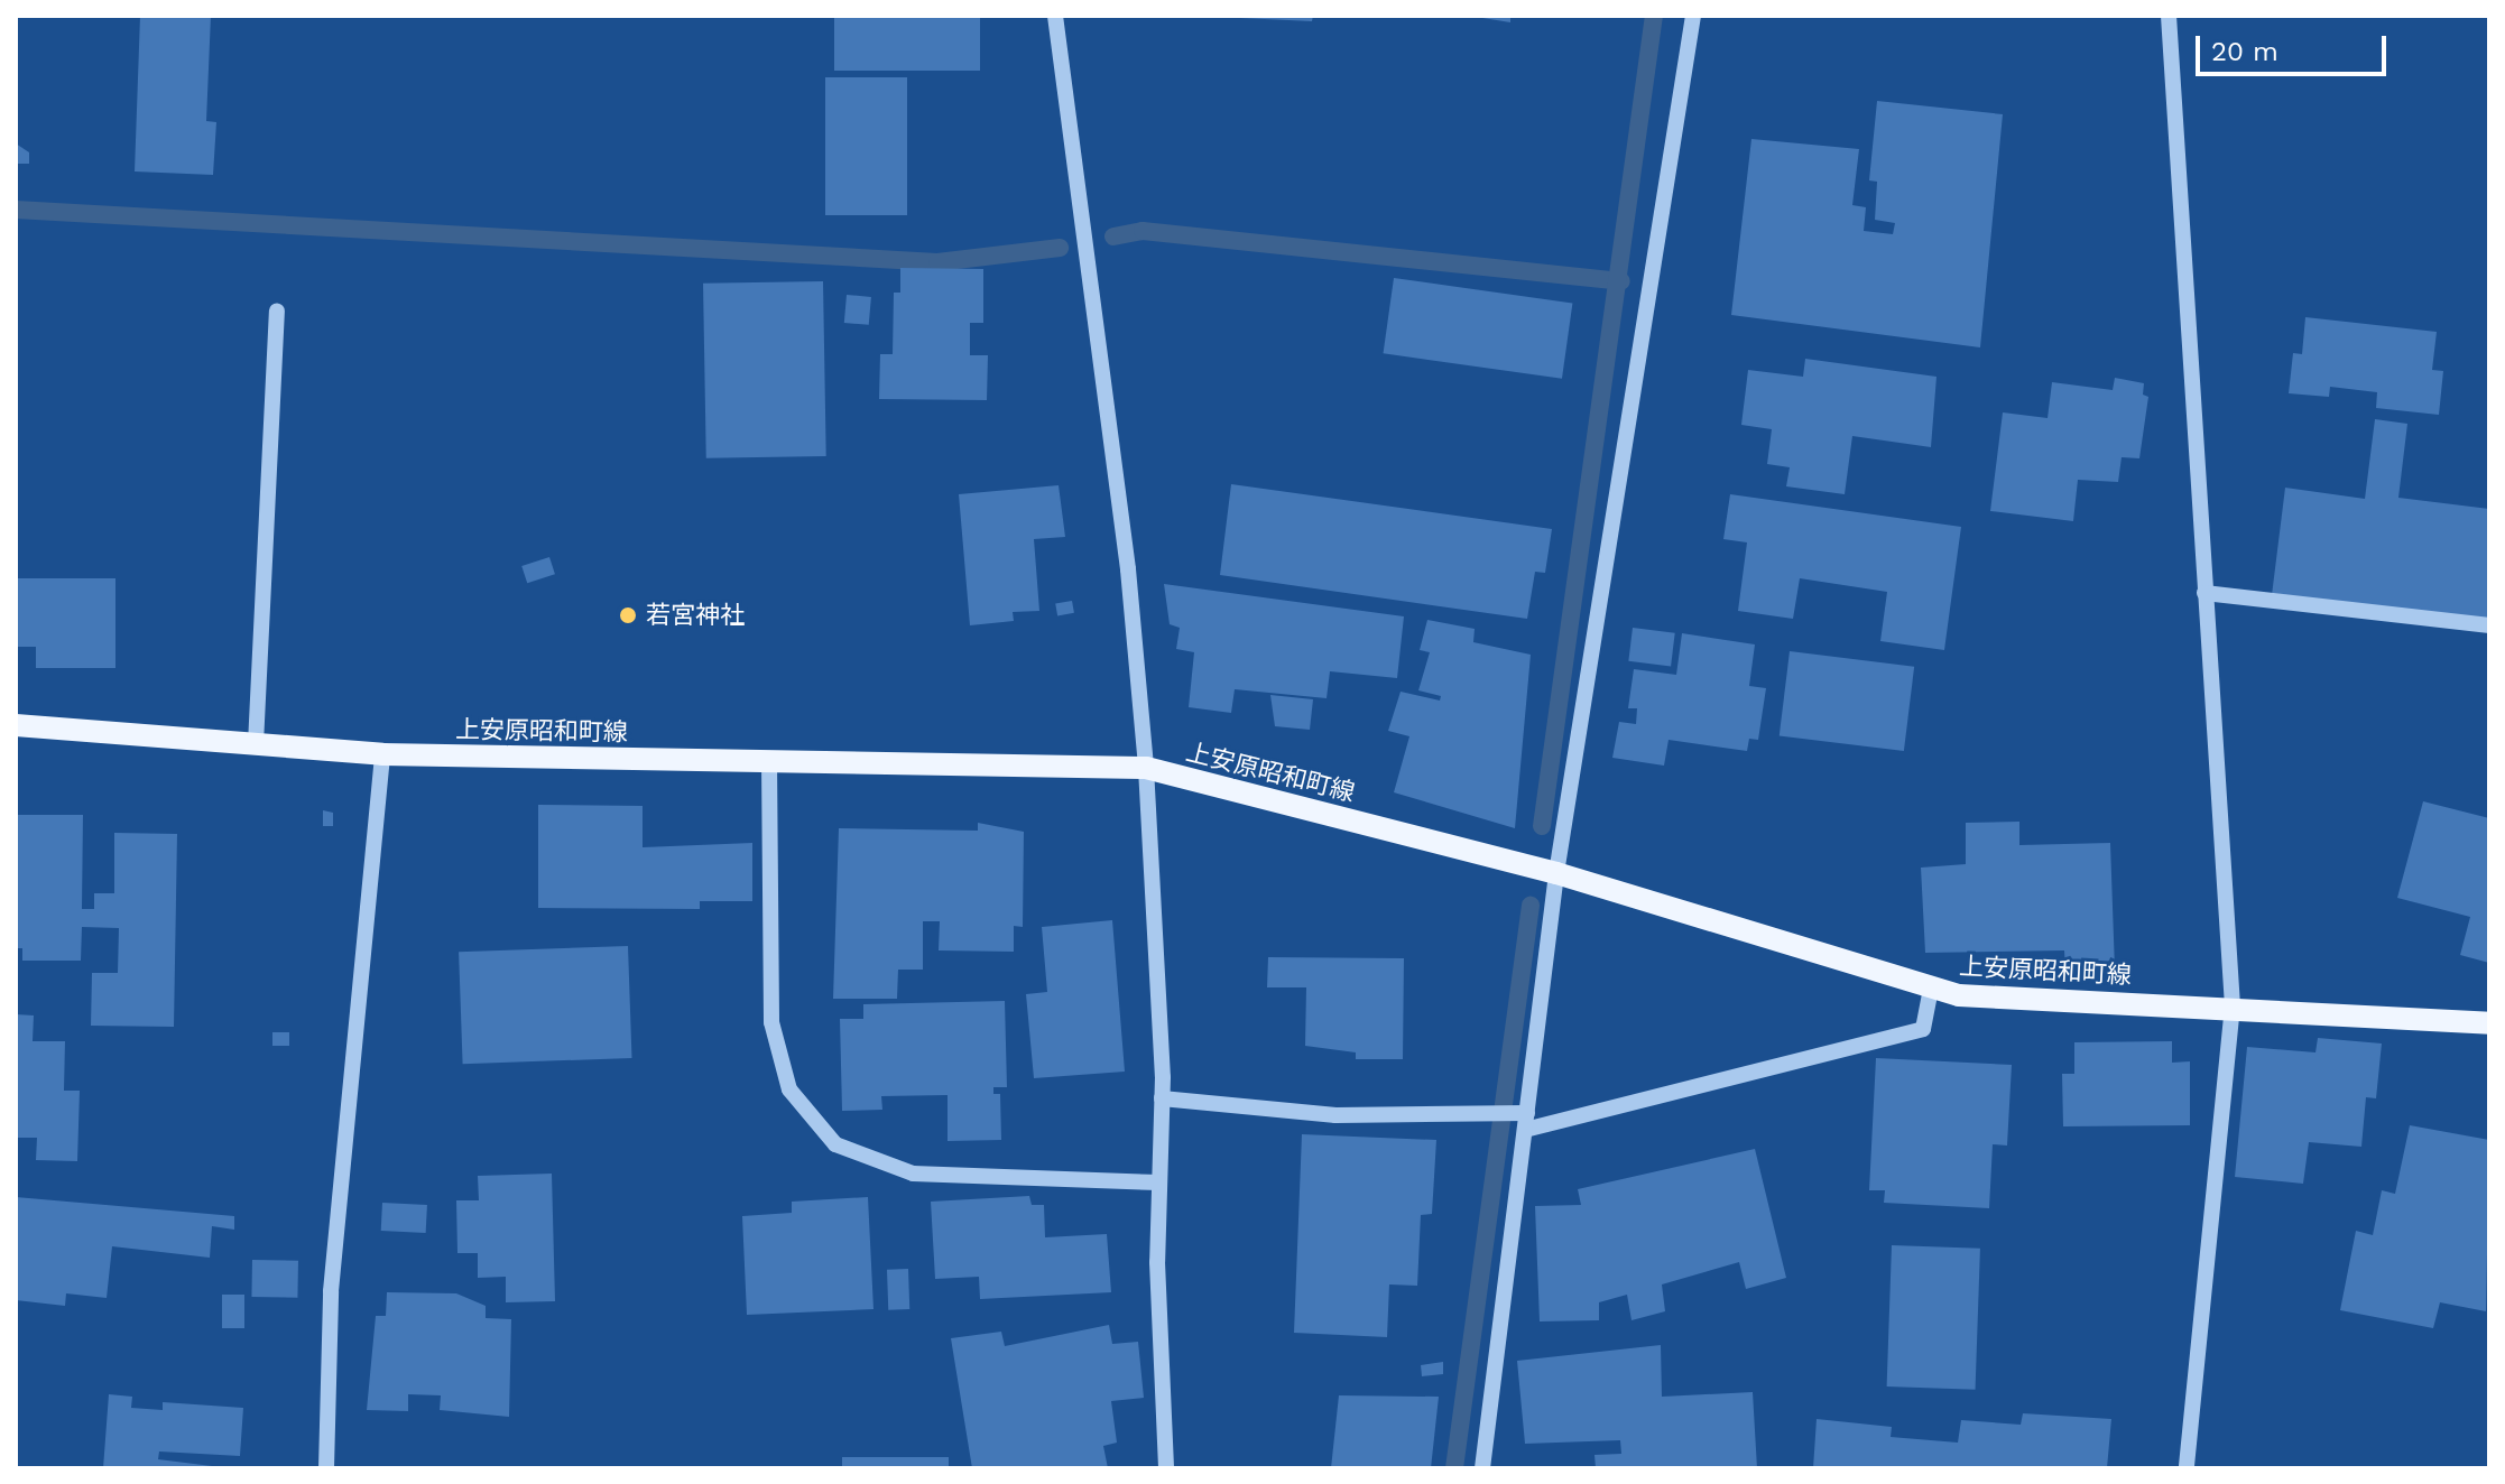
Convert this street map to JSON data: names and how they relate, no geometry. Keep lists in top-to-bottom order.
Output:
{
  "streets": {
    "main road": ["上安原昭和町線"]
  },
  "places": ["若宮神社"],
  "scale_bar": "20 m"
}
